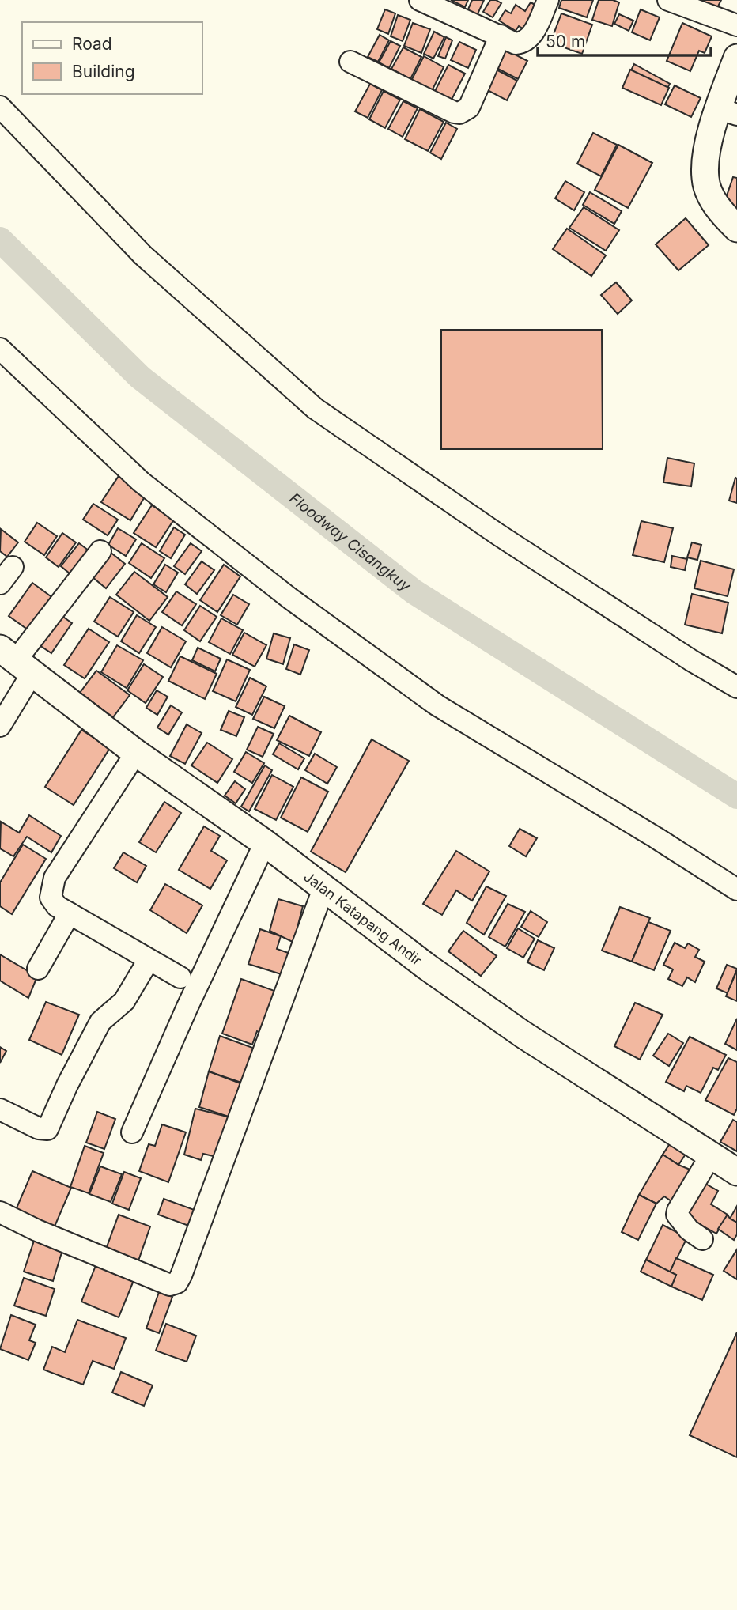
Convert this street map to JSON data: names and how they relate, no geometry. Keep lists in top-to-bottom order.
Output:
{
  "streets": {
    "street": ["Jalan Katapang Andir"]
  },
  "water": ["Floodway Cisangkuy"],
  "legend": ["Road", "Building"],
  "scale_bar": "50 m"
}
